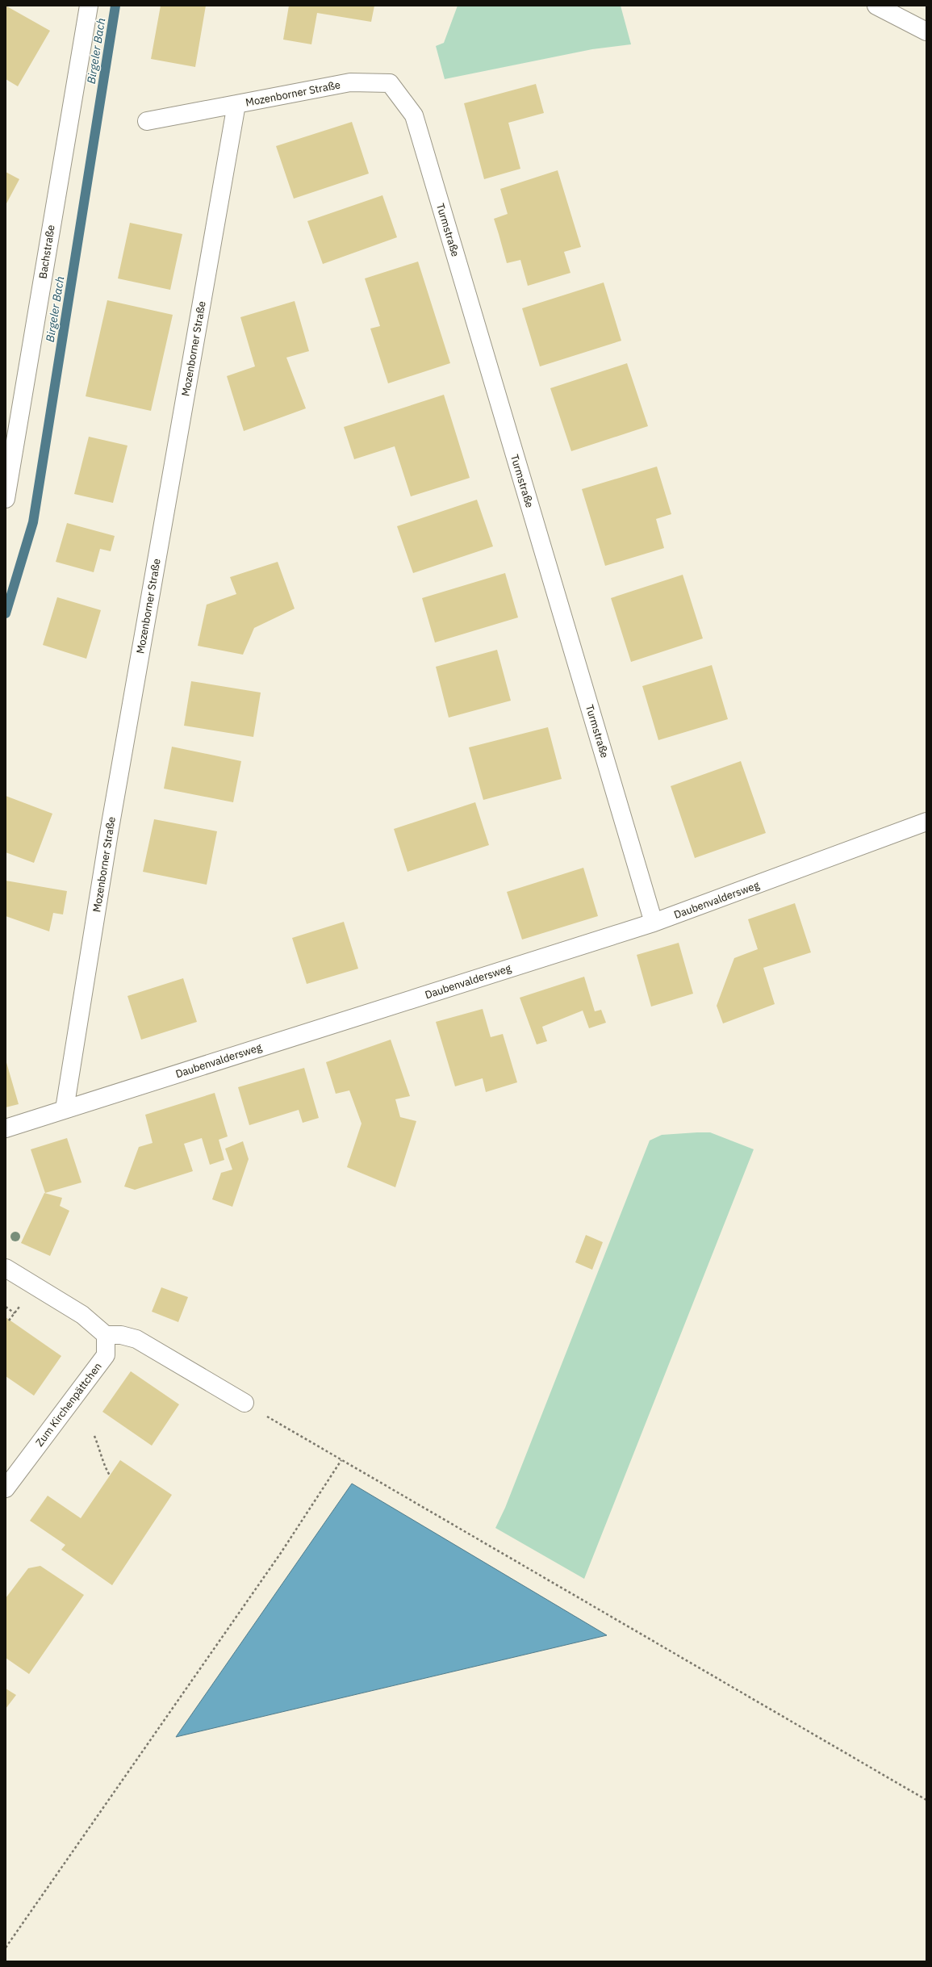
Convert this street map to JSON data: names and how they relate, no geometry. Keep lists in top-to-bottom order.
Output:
{
  "streets": {
    "street": [
      "Mozenborner Straße",
      "Turmstraße",
      "Bachstraße",
      "Daubenvaldersweg",
      "Zum Kirchenpättchen"
    ]
  },
  "crossings": [
    ["Mozenborner Straße", "Turmstraße"],
    ["Mozenborner Straße", "Daubenvaldersweg"],
    ["Turmstraße", "Daubenvaldersweg"]
  ],
  "water": ["Birgeler Bach"]
}
